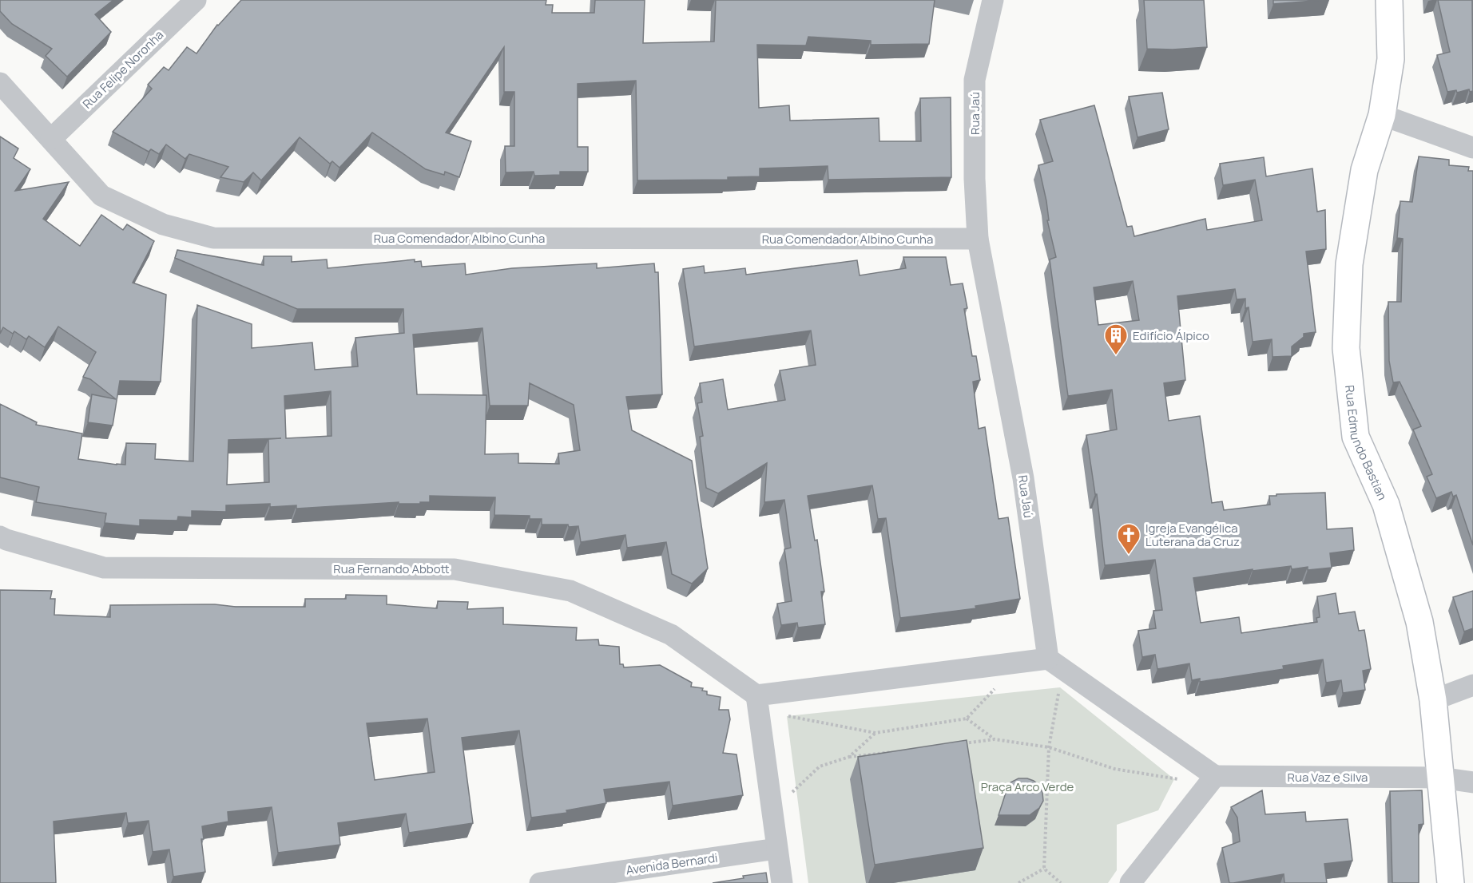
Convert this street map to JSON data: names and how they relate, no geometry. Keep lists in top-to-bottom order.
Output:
{
  "streets": {
    "street": [
      "Rua Felipe Noronha",
      "Rua Jaú",
      "Rua Comendador Albino Cunha",
      "Rua Edmundo Bastian",
      "Rua Fernando Abbott",
      "Rua Vaz e Silva",
      "Avenida Bernardi"
    ]
  },
  "crossings": [
    ["Rua Felipe Noronha", "Rua Comendador Albino Cunha"],
    ["Rua Jaú", "Rua Comendador Albino Cunha"],
    ["Rua Edmundo Bastian", "Rua Vaz e Silva"]
  ],
  "parks": ["Praça Arco Verde"],
  "places": {
    "building": ["Edifício Álpico"],
    "church": ["Igreja Evangélica Luterana da Cruz"]
  }
}
